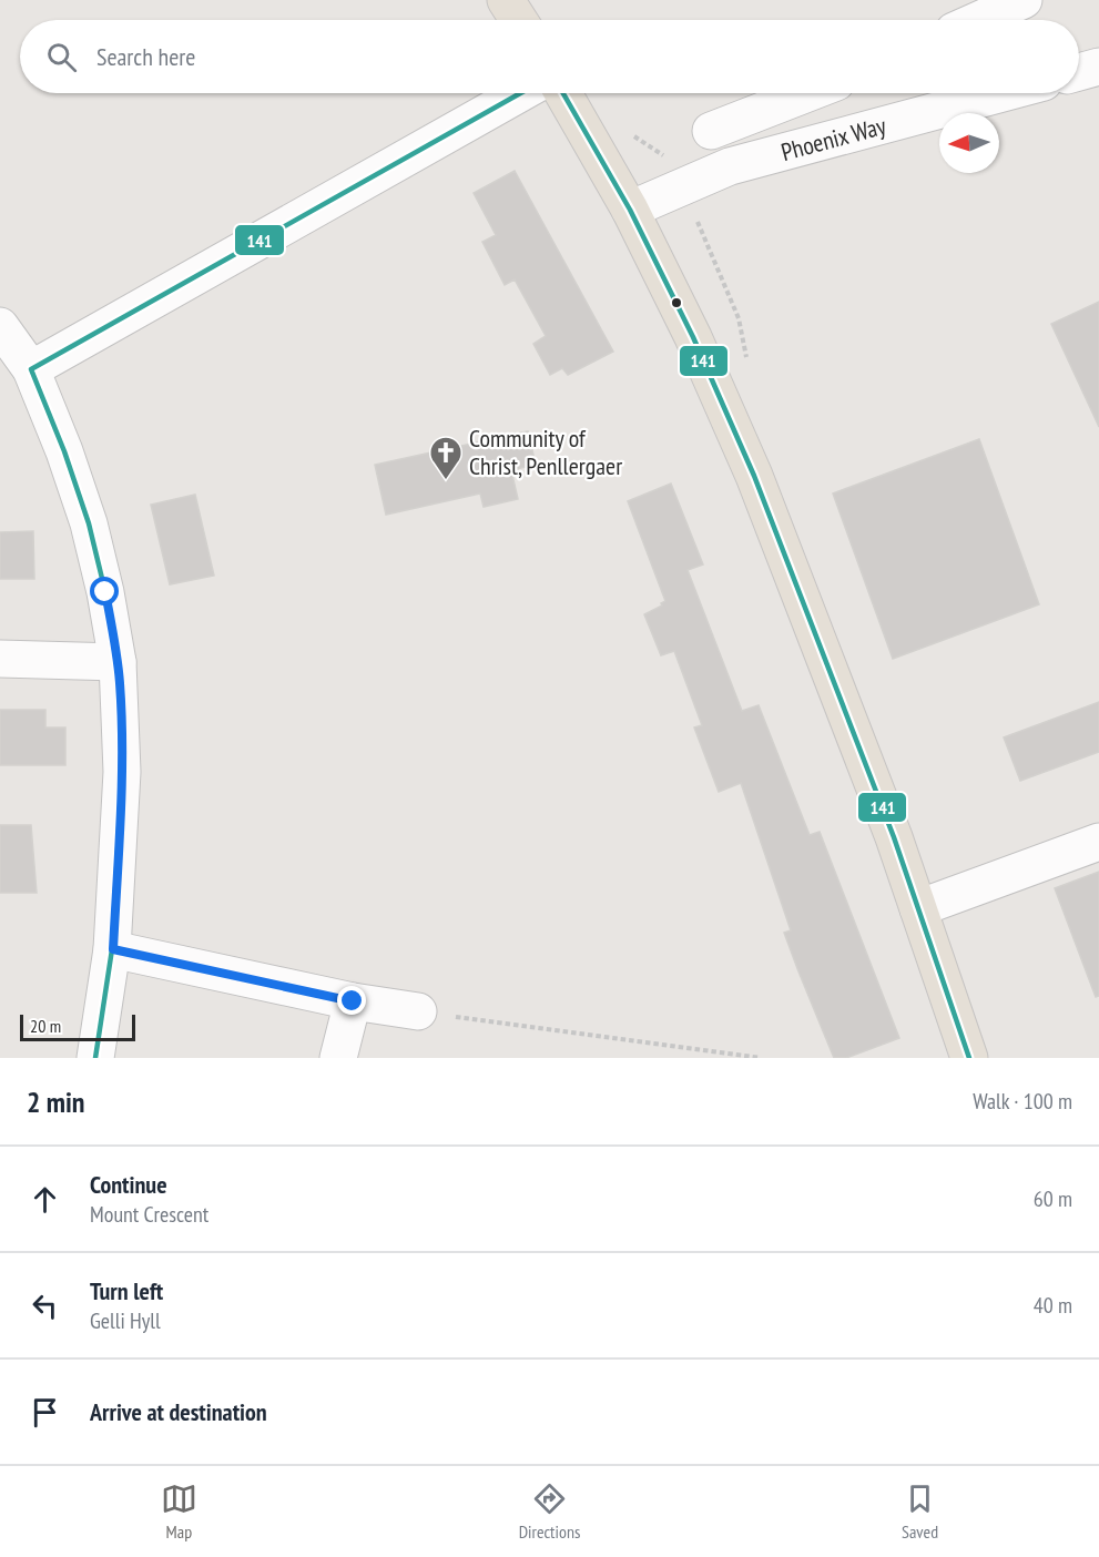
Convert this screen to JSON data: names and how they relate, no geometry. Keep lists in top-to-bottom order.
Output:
{
  "streets": {
    "street": ["Phoenix Way"]
  },
  "places": {
    "church": ["Community of Christ, Penllergaer"]
  },
  "lines": ["transit line 141"],
  "scale_bar": "20 m",
  "north": "left",
  "page": {
    "search": "Search here",
    "scale": "20 m",
    "heading": ["2 min", "Walk · 100 m"],
    "list": [
      ["Continue", "Mount Crescent", "60 m"],
      ["Turn left", "Gelli Hyll", "40 m"],
      "Arrive at destination"
    ],
    "nav": ["Map", "Directions", "Saved"]
  }
}
